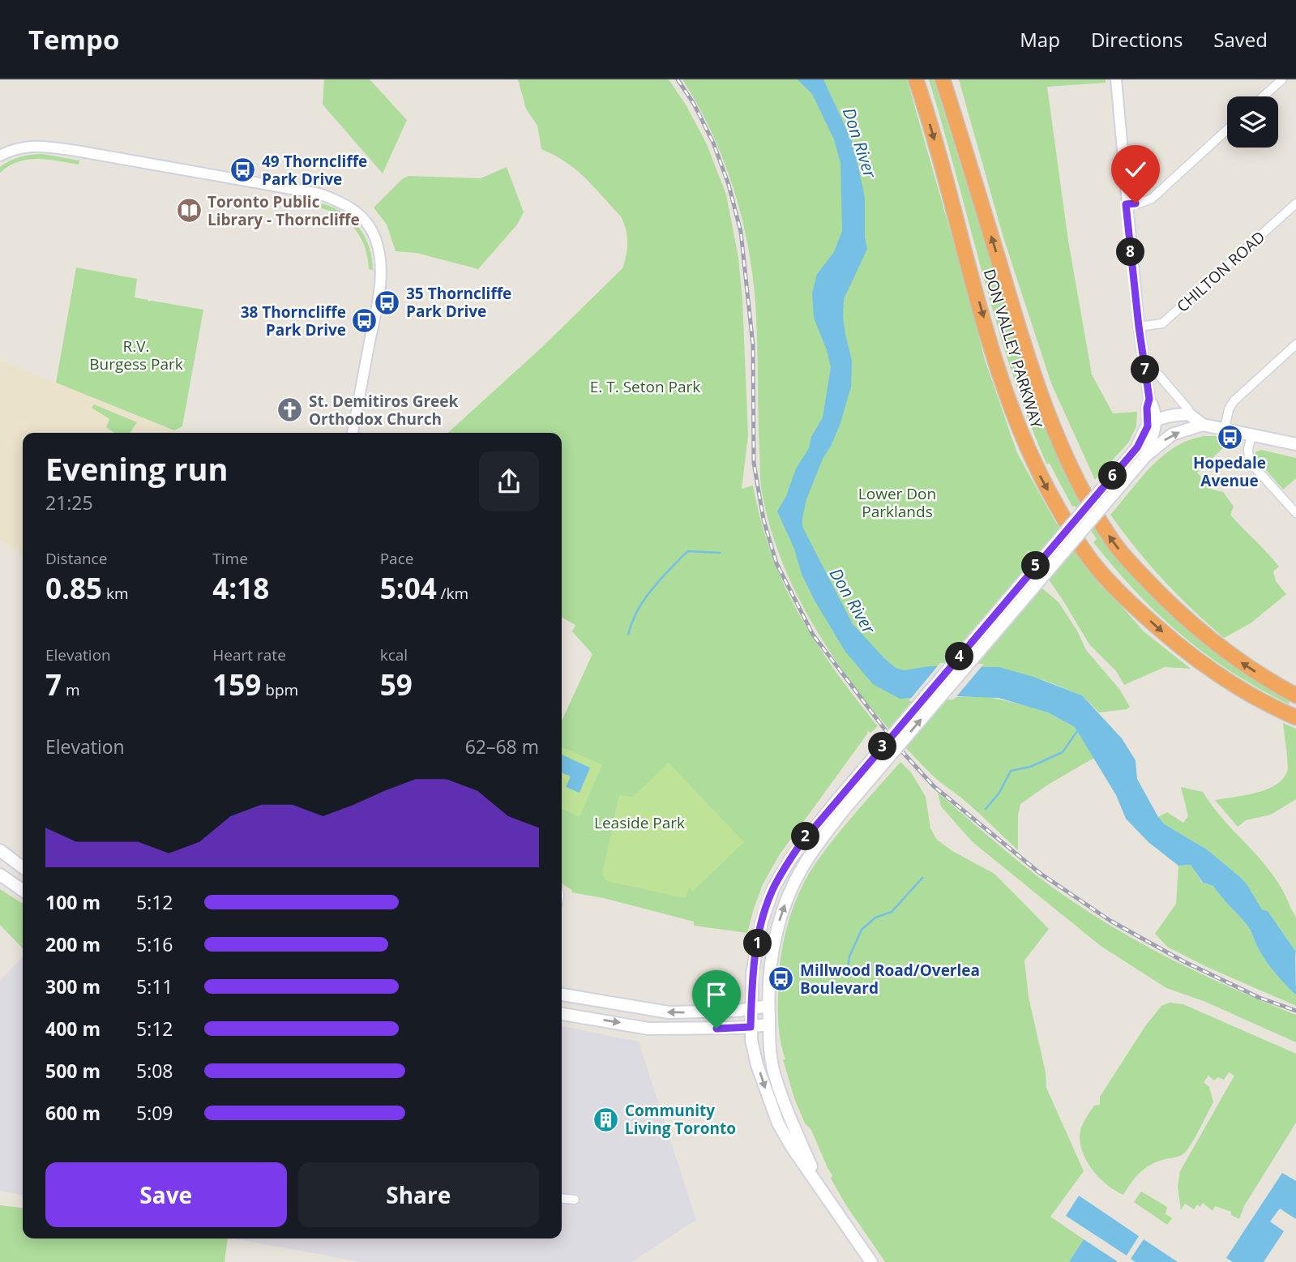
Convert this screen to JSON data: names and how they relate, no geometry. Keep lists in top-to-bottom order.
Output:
{
  "streets": {
    "highway": ["DON VALLEY PARKWAY"],
    "street": ["CHILTON ROAD"]
  },
  "water": ["Don River"],
  "parks": [
    "R.V. Burgess Park",
    "E. T. Seton Park",
    "Lower Don Parklands",
    "Leaside Park"
  ],
  "places": {
    "bus stop": [
      "49 Thorncliffe Park Drive",
      "35 Thorncliffe Park Drive",
      "38 Thorncliffe Park Drive",
      "Hopedale Avenue",
      "Millwood Road/Overlea Boulevard"
    ],
    "library": ["Toronto Public Library - Thorncliffe"],
    "church": ["St. Demitiros Greek Orthodox Church"],
    "building": ["Community Living Toronto"]
  },
  "page": {
    "header": "Tempo",
    "nav": ["Map", "Directions", "Saved"],
    "pins": [
      "8",
      "7",
      "6",
      "5",
      "4",
      "3",
      "2",
      "1"
    ],
    "heading": ["Evening run", "21:25"],
    "stats": [
      ["Distance", "0.85 km"],
      ["Time", "4:18"],
      ["Pace", "5:04 /km"],
      ["Elevation", "7 m"],
      ["Heart rate", "159 bpm"],
      ["kcal", "59"]
    ],
    "chart": ["Elevation", "62–68 m"],
    "list": [
      {
        "name": "100 m",
        "note": "5:12"
      },
      {
        "name": "200 m",
        "note": "5:16"
      },
      {
        "name": "300 m",
        "note": "5:11"
      },
      {
        "name": "400 m",
        "note": "5:12"
      },
      {
        "name": "500 m",
        "note": "5:08"
      },
      {
        "name": "600 m",
        "note": "5:09"
      }
    ],
    "buttons": ["Save", "Share"]
  }
}
